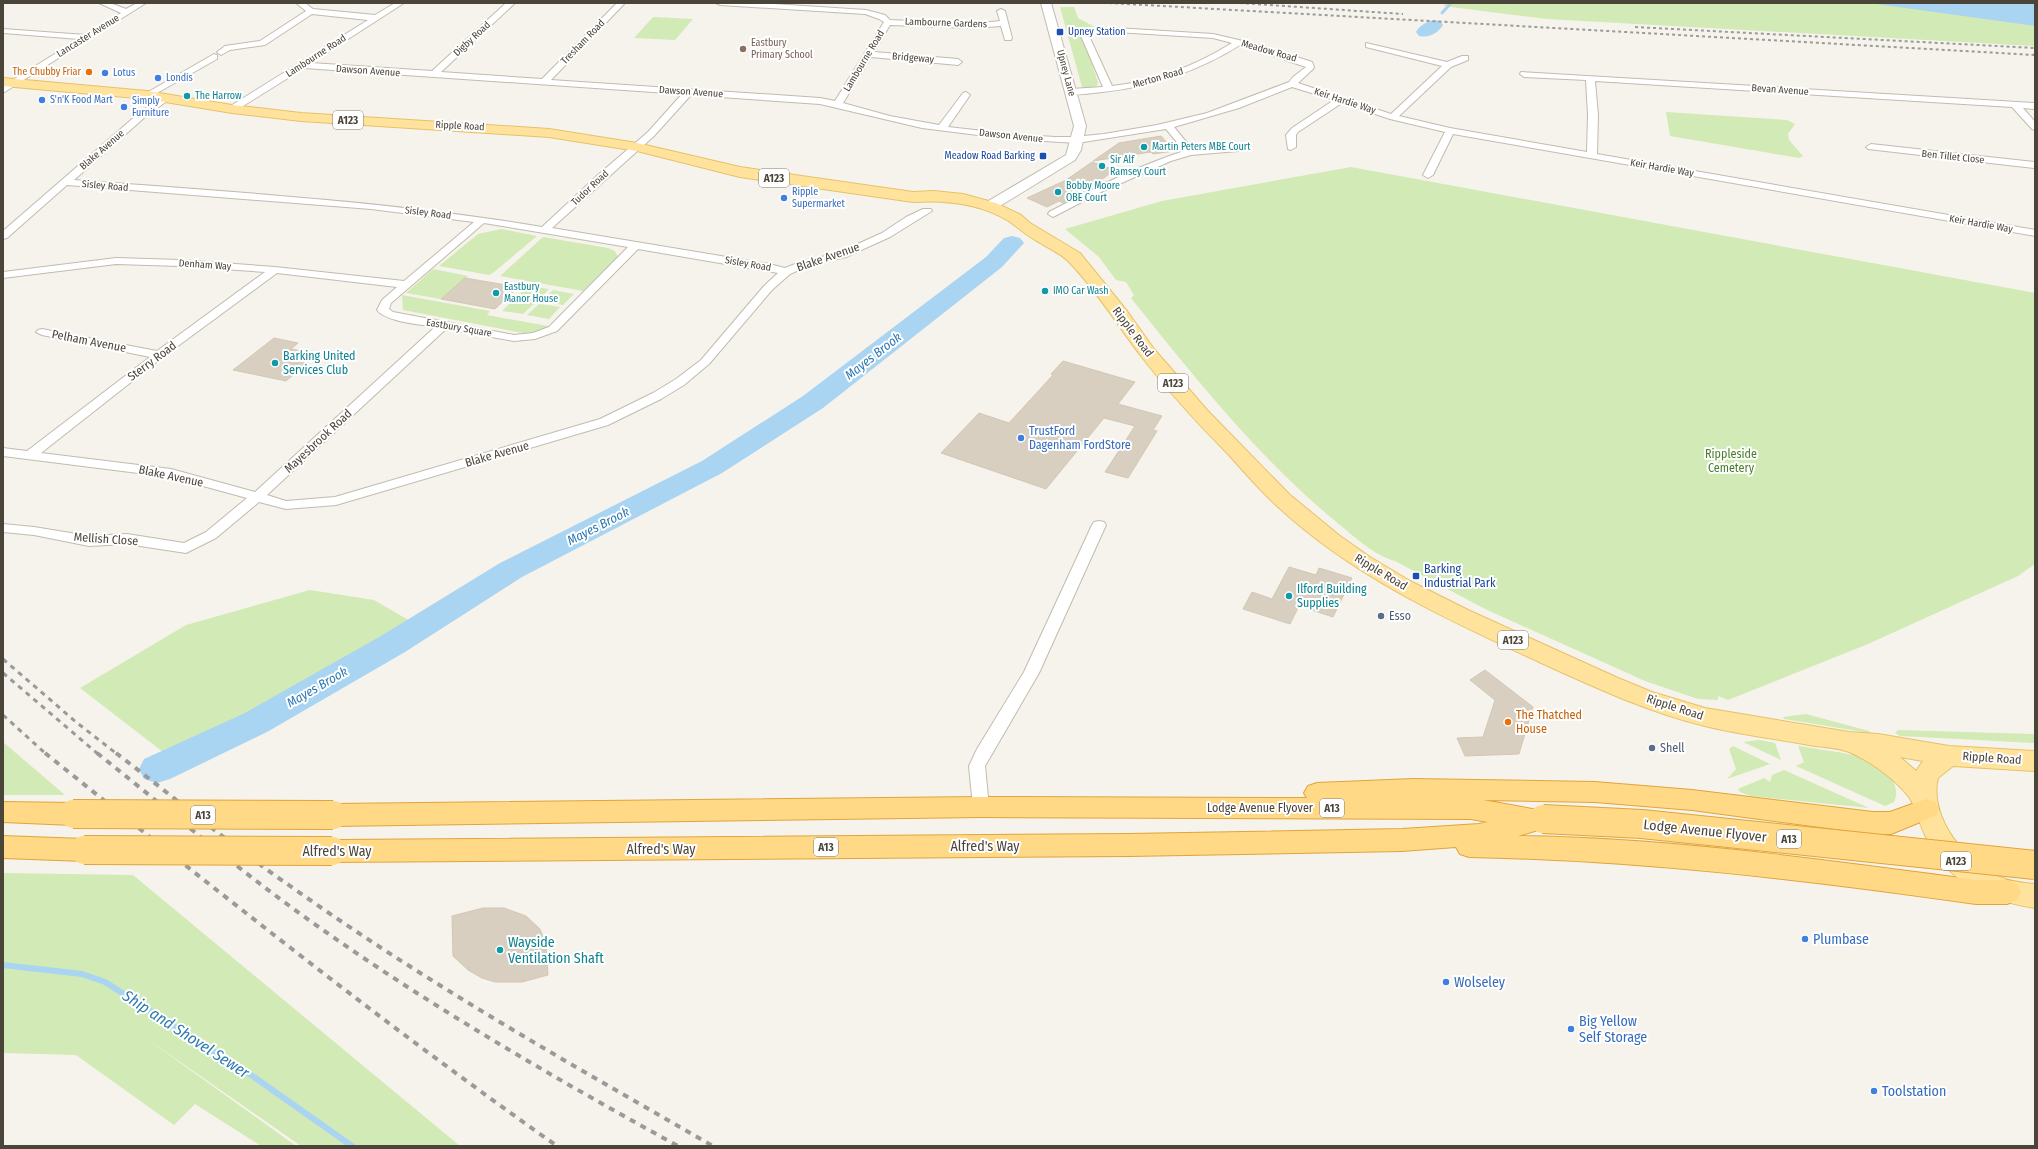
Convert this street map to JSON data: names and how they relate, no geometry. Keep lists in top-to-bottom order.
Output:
{
  "streets": {
    "highway": ["Lodge Avenue Flyover", "A13", "Alfred's Way"],
    "main road": ["A123", "Ripple Road"],
    "street": [
      "Lambourne Gardens",
      "Lancaster Avenue",
      "Digby Road",
      "Tresham Road",
      "Meadow Road",
      "Lambourne Road",
      "Bridgeway",
      "Dawson Avenue",
      "Upney Lane",
      "Merton Road",
      "Bevan Avenue",
      "Keir Hardie Way",
      "Blake Avenue",
      "Ben Tillet Close",
      "Sisley Road",
      "Tudor Road",
      "Denham Way",
      "Eastbury Square",
      "Pelham Avenue",
      "Sterry Road",
      "Mayesbrook Road",
      "Mellish Close"
    ]
  },
  "crossings": [
    ["Lambourne Gardens", "Lambourne Road"],
    ["Lancaster Avenue", "Ripple Road"],
    ["Digby Road", "Dawson Avenue"],
    ["Tresham Road", "Dawson Avenue"],
    ["Meadow Road", "Dawson Avenue"],
    ["Meadow Road", "Upney Lane"],
    ["Meadow Road", "Merton Road"],
    ["Meadow Road", "Keir Hardie Way"],
    ["Lambourne Road", "Bridgeway"],
    ["Lambourne Road", "Dawson Avenue"],
    ["Lambourne Road", "Ripple Road"],
    ["Dawson Avenue", "Upney Lane"],
    ["Dawson Avenue", "Tudor Road"],
    ["Upney Lane", "Merton Road"],
    ["Upney Lane", "Ripple Road"],
    ["Ripple Road", "Blake Avenue"],
    ["Ripple Road", "Tudor Road"],
    ["Ripple Road", "A13"],
    ["Blake Avenue", "Sisley Road"],
    ["Blake Avenue", "Sterry Road"],
    ["Blake Avenue", "Mayesbrook Road"],
    ["Sisley Road", "Tudor Road"],
    ["Sisley Road", "Eastbury Square"],
    ["Denham Way", "Eastbury Square"],
    ["Denham Way", "Sterry Road"],
    ["Eastbury Square", "Mayesbrook Road"],
    ["Pelham Avenue", "Sterry Road"],
    ["Mayesbrook Road", "Mellish Close"],
    ["Lodge Avenue Flyover", "A13"],
    ["Lodge Avenue Flyover", "Alfred's Way"],
    ["A13", "Alfred's Way"]
  ],
  "water": ["Mayes Brook", "Ship and Shovel Sewer"],
  "parks": ["Rippleside Cemetery"],
  "places": {
    "transit": ["Upney Station", "Meadow Road Barking", "Barking Industrial Park"],
    "other": [
      "Eastbury Primary School",
      "The Chubby Friar",
      "Lotus",
      "Londis",
      "The Harrow",
      "S'n'K Food Mart",
      "Simply Furniture",
      "Martin Peters MBE Court",
      "Sir Alf Ramsey Court",
      "Bobby Moore OBE Court",
      "Ripple Supermarket",
      "IMO Car Wash",
      "Eastbury Manor House",
      "Barking United Services Club",
      "TrustFord Dagenham FordStore",
      "Ilford Building Supplies",
      "Esso",
      "The Thatched House",
      "Shell",
      "Plumbase",
      "Wayside Ventilation Shaft",
      "Wolseley",
      "Big Yellow Self Storage",
      "Toolstation"
    ]
  }
}
